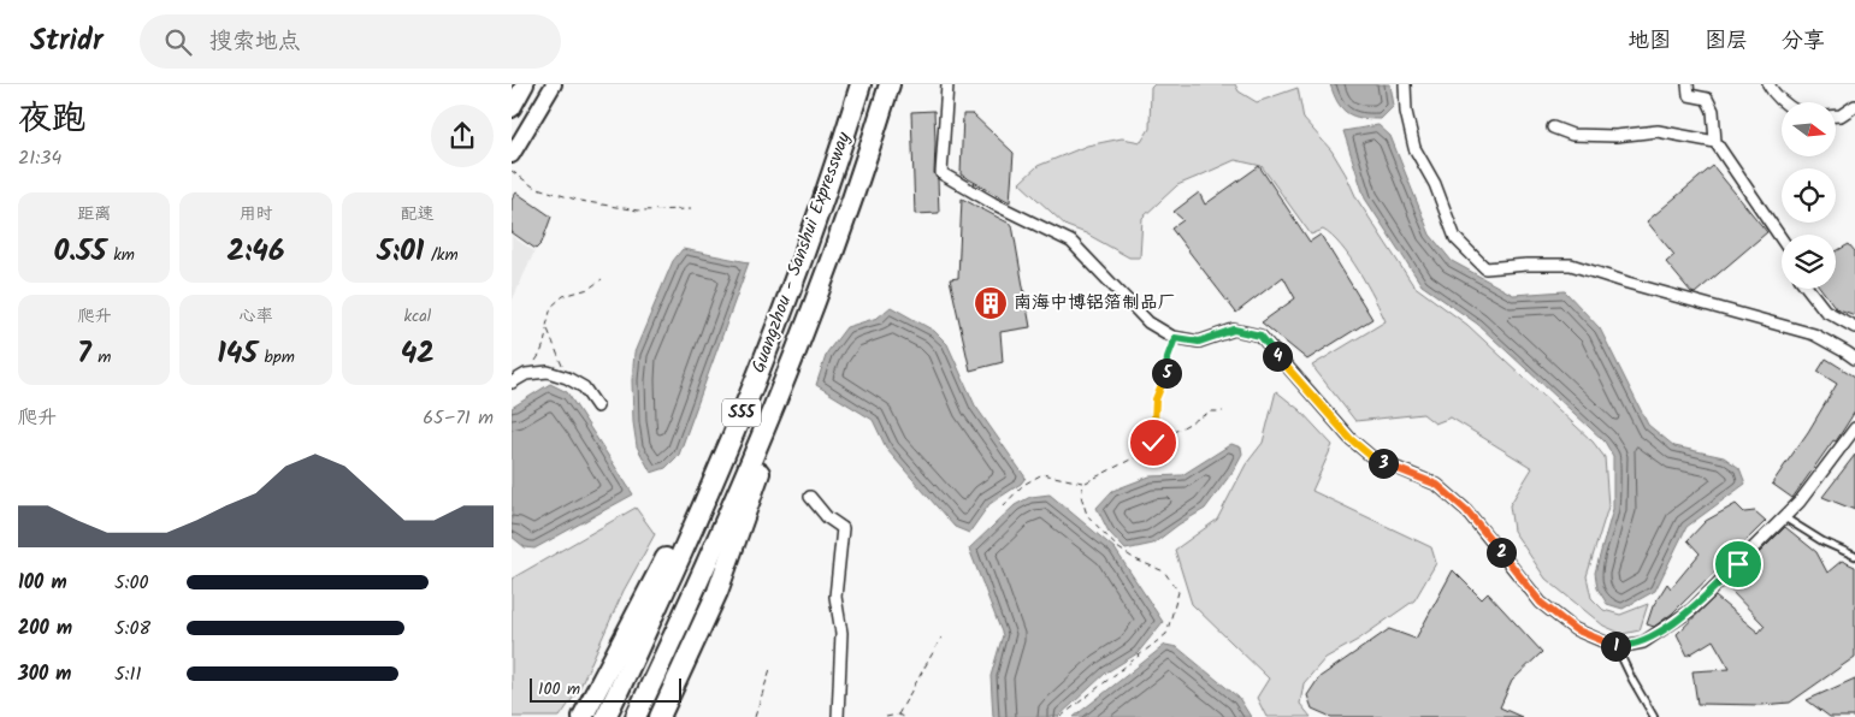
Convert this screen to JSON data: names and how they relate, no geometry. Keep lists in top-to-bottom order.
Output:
{
  "streets": {
    "highway": ["Guangzhou - Sanshui Expressway", "S55"]
  },
  "places": {
    "building": ["南海中博铝箔制品厂"]
  },
  "scale_bar": "100 m",
  "north": "right",
  "page": {
    "header": "Stridr",
    "search": "搜索地点",
    "nav": ["地图", "图层", "分享"],
    "heading": ["夜跑", "21:34"],
    "stats": [
      ["距离", "0.55 km"],
      ["用时", "2:46"],
      ["配速", "5:01 /km"],
      ["爬升", "7 m"],
      ["心率", "145 bpm"],
      ["kcal", "42"]
    ],
    "pins": [
      "4",
      "5",
      "3",
      "2",
      "1"
    ],
    "chart": ["爬升", "65–71 m"],
    "list": [
      {
        "name": "100 m",
        "note": "5:00"
      },
      {
        "name": "200 m",
        "note": "5:08"
      },
      {
        "name": "300 m",
        "note": "5:11"
      }
    ],
    "scale": "100 m"
  }
}
